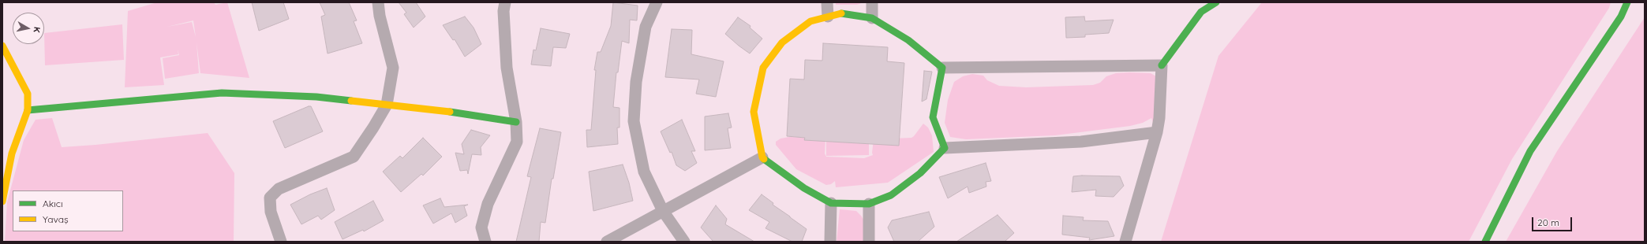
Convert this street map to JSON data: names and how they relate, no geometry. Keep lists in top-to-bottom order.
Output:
{
  "legend": ["Akıcı", "Yavaş"],
  "scale_bar": "20 m",
  "north": "right"
}
